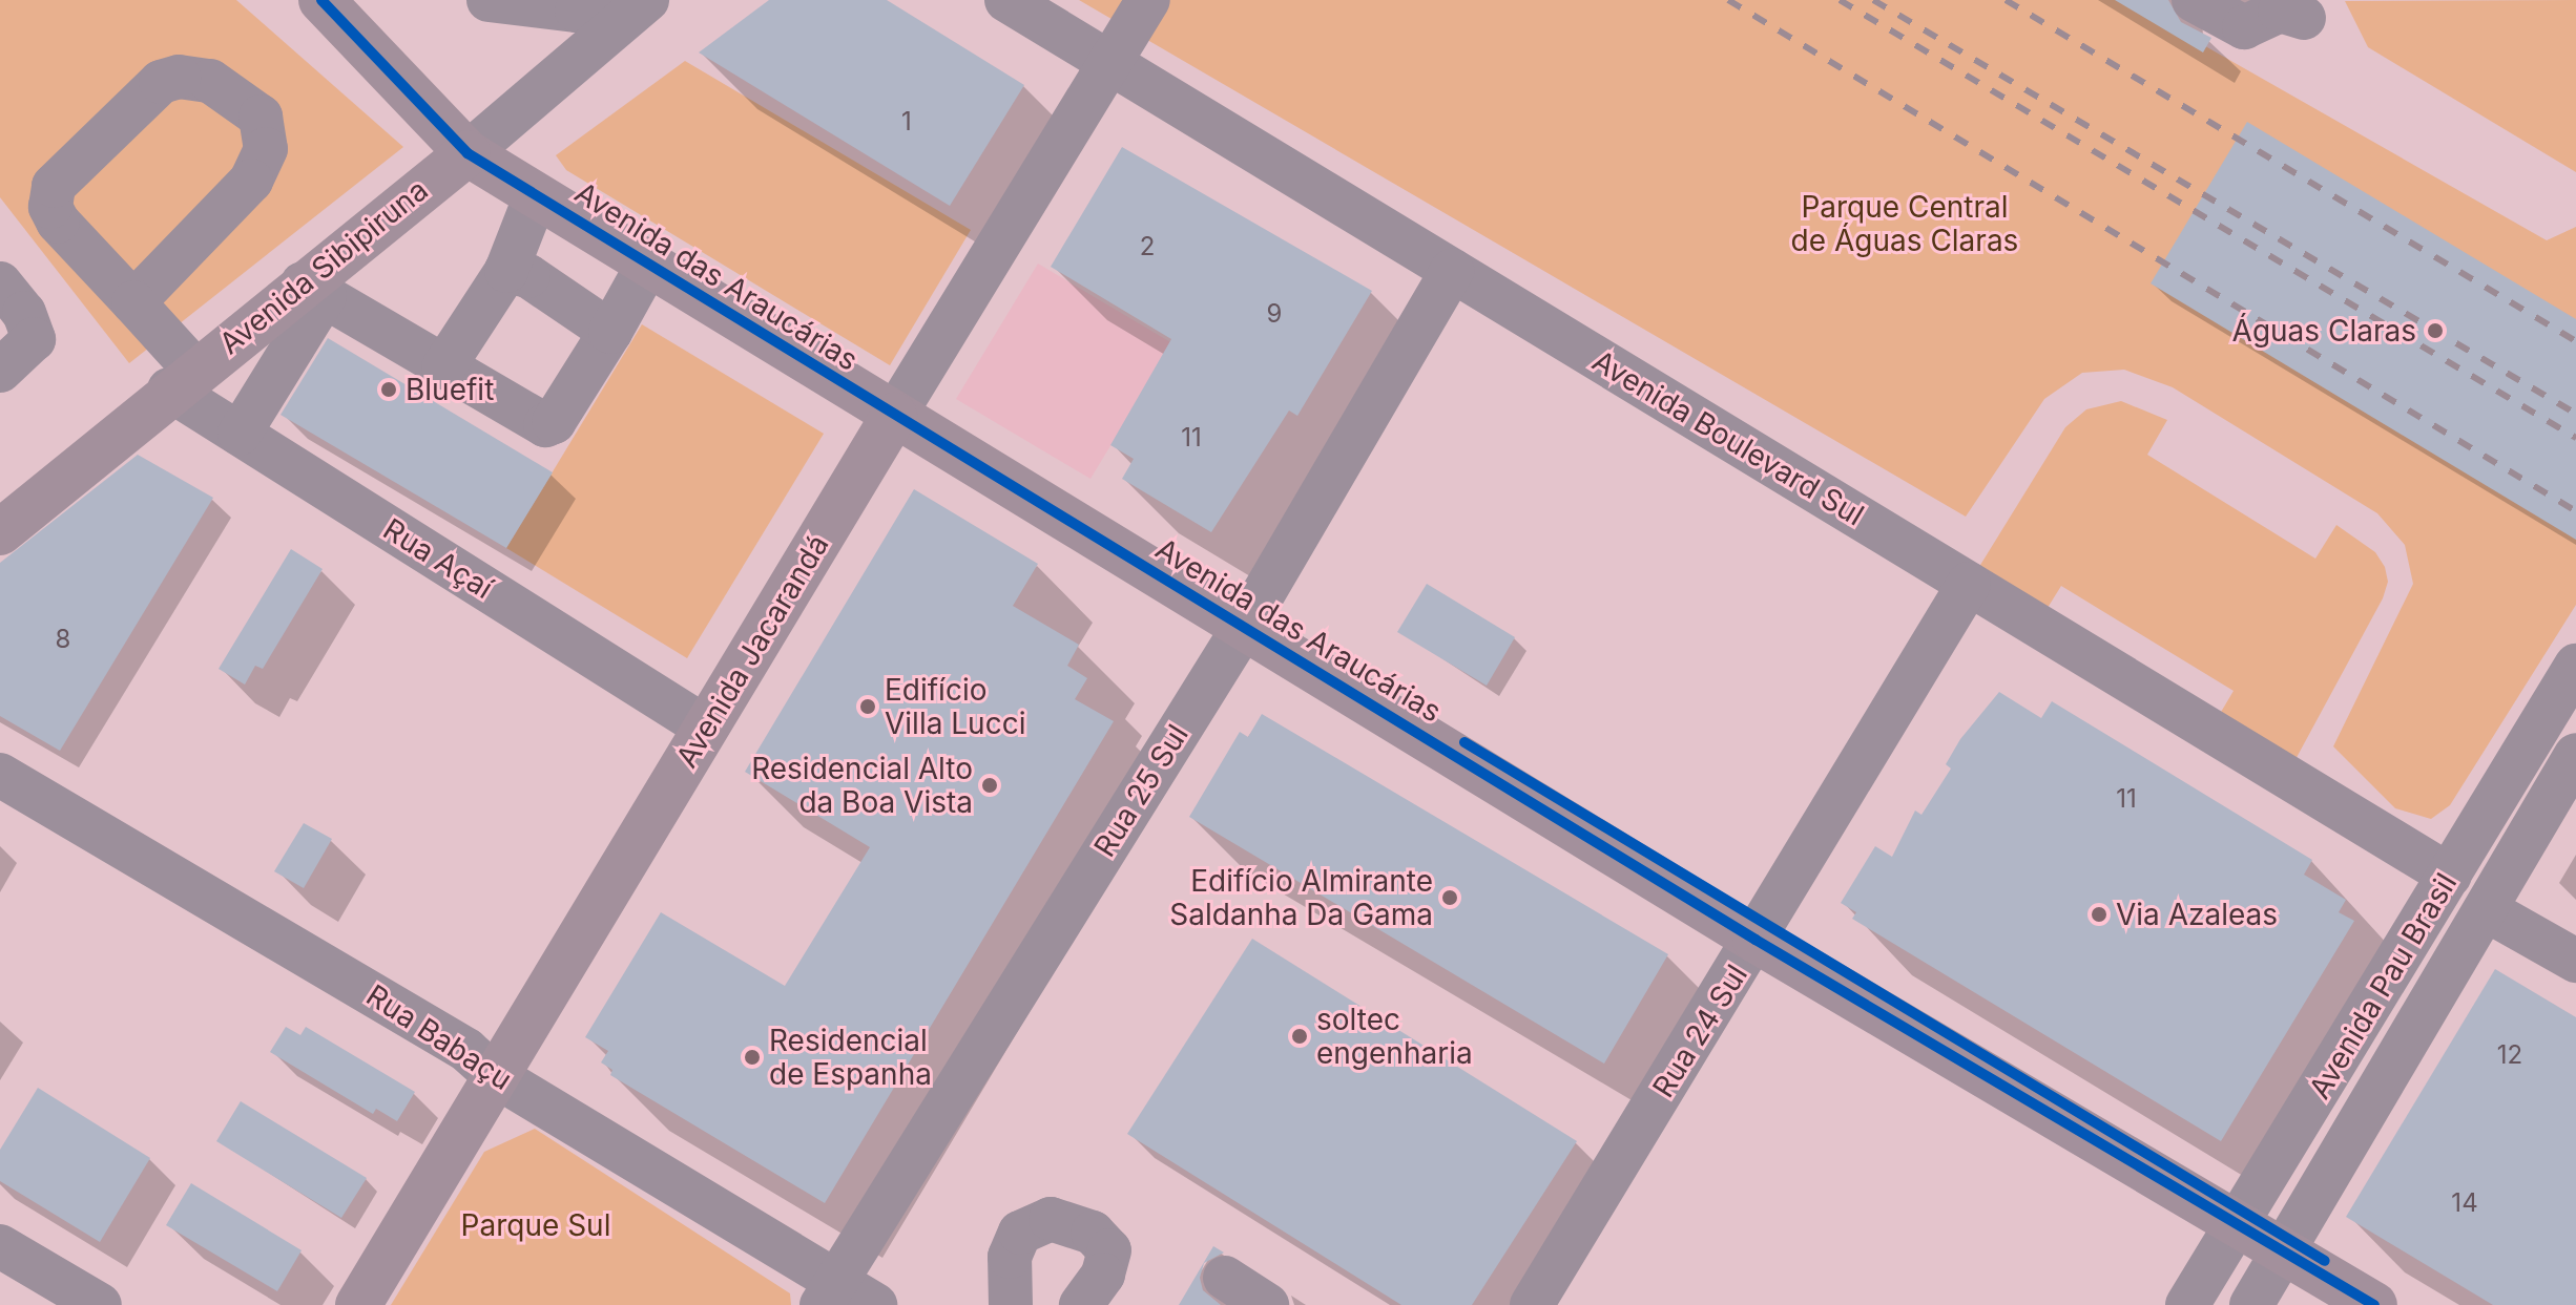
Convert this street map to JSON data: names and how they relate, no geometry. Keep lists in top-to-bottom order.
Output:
{
  "streets": {
    "main road": ["Avenida Sibipiruna", "Avenida das Araucárias", "Avenida Jacarandá"],
    "street": [
      "Avenida Boulevard Sul",
      "Rua Açaí",
      "Rua 25 Sul",
      "Avenida Pau Brasil",
      "Rua 24 Sul",
      "Rua Babaçu"
    ]
  },
  "crossings": [
    ["Avenida Sibipiruna", "Avenida das Araucárias"],
    ["Avenida Sibipiruna", "Rua Açaí"],
    ["Avenida das Araucárias", "Avenida Jacarandá"],
    ["Avenida das Araucárias", "Rua 25 Sul"],
    ["Avenida das Araucárias", "Avenida Pau Brasil"],
    ["Avenida das Araucárias", "Rua 24 Sul"],
    ["Avenida Boulevard Sul", "Avenida Jacarandá"],
    ["Avenida Boulevard Sul", "Rua 25 Sul"],
    ["Avenida Boulevard Sul", "Avenida Pau Brasil"],
    ["Avenida Boulevard Sul", "Rua 24 Sul"],
    ["Rua Açaí", "Avenida Jacarandá"],
    ["Avenida Jacarandá", "Rua Babaçu"],
    ["Rua 25 Sul", "Rua Babaçu"]
  ],
  "parks": ["Parque Central de Águas Claras", "Parque Sul"],
  "places": [
    "Águas Claras",
    "Bluefit",
    "Edifício Villa Lucci",
    "Residencial Alto da Boa Vista",
    "Edifício Almirante Saldanha Da Gama",
    "Via Azaleas",
    "soltec engenharia",
    "Residencial de Espanha"
  ],
  "house_numbers": [
    "1",
    "2",
    "9",
    "11",
    "8",
    "11",
    "12",
    "14"
  ]
}
